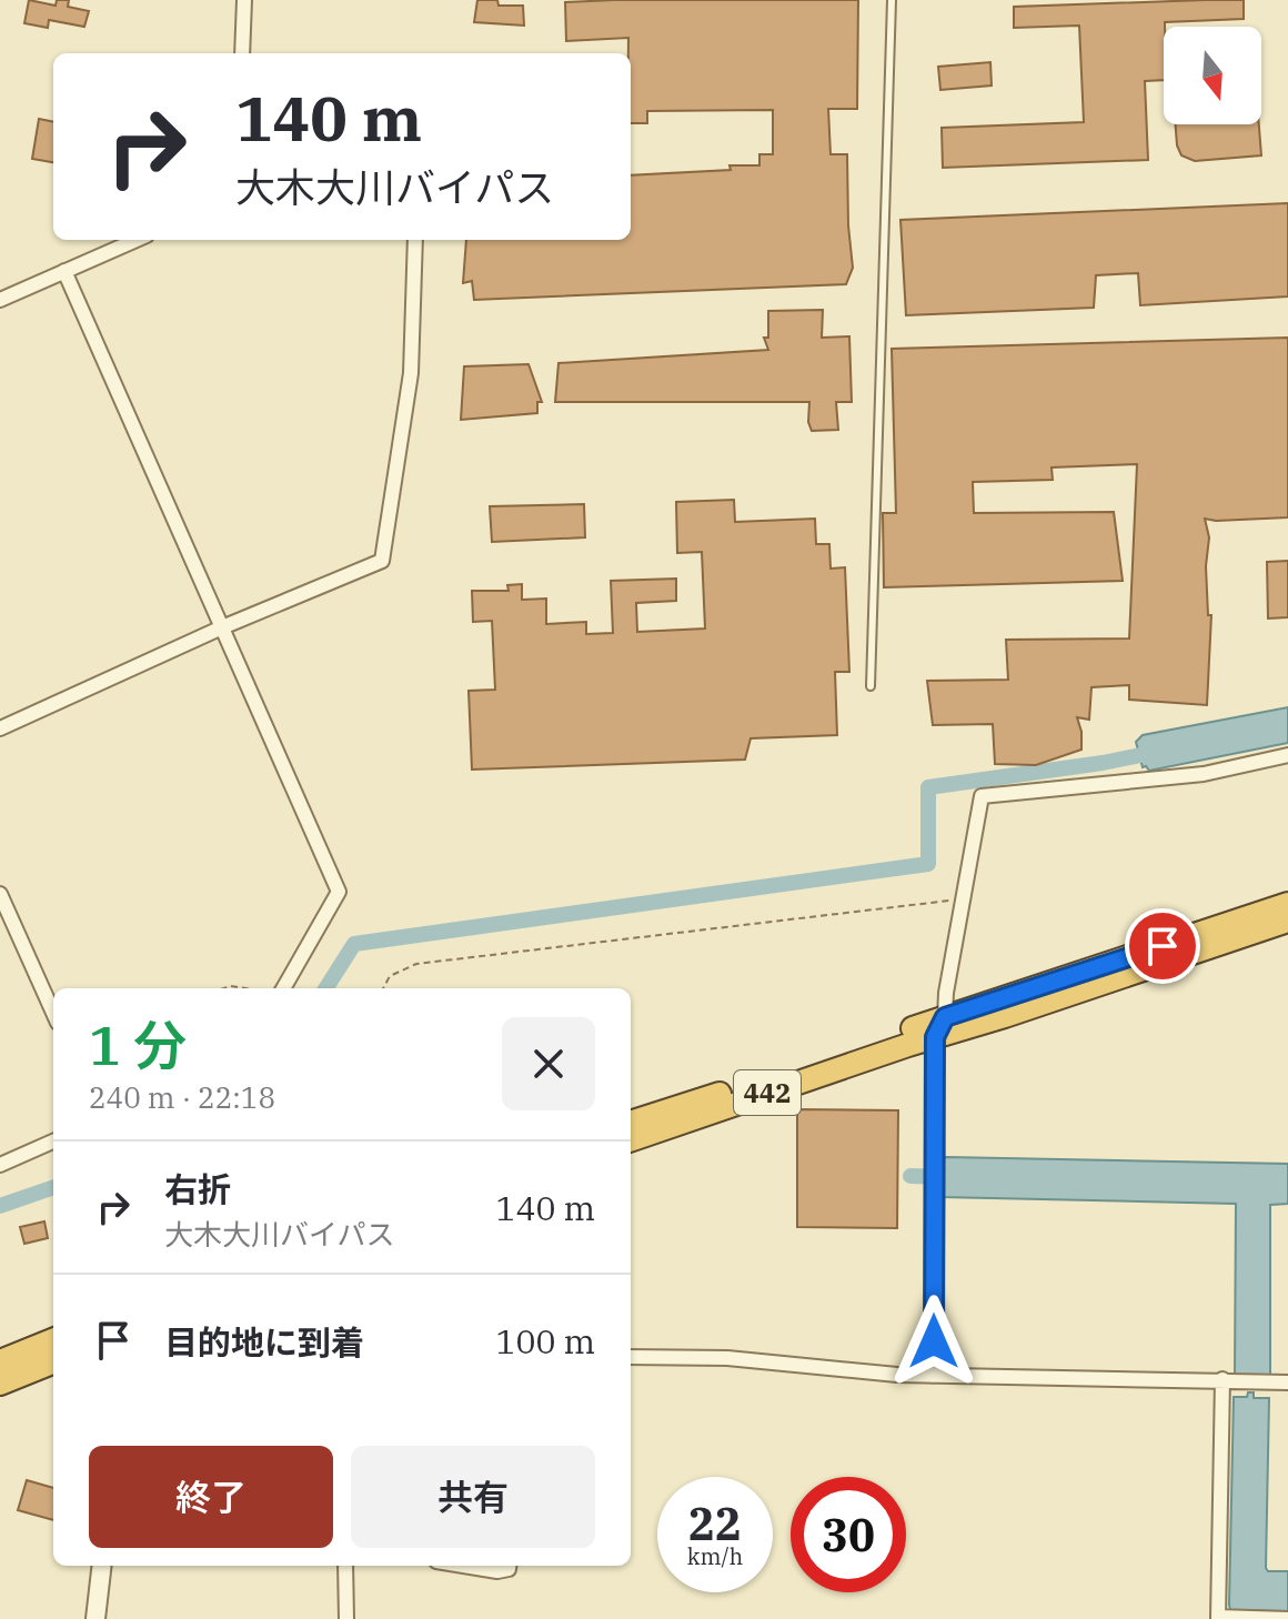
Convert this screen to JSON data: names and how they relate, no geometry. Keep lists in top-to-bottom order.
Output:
{
  "streets": {
    "highway": ["442"]
  },
  "north": "bottom",
  "page": {
    "turn": ["140 m", "大木大川バイパス"],
    "heading": ["1 分", "240 m · 22:18"],
    "list": [
      {
        "name": "右折",
        "note": "大木大川バイパス",
        "value": "140 m"
      },
      {
        "name": "目的地に到着",
        "value": "100 m"
      }
    ],
    "buttons": ["終了", "共有"],
    "speed": "22 km/h",
    "limit": "30"
  }
}
